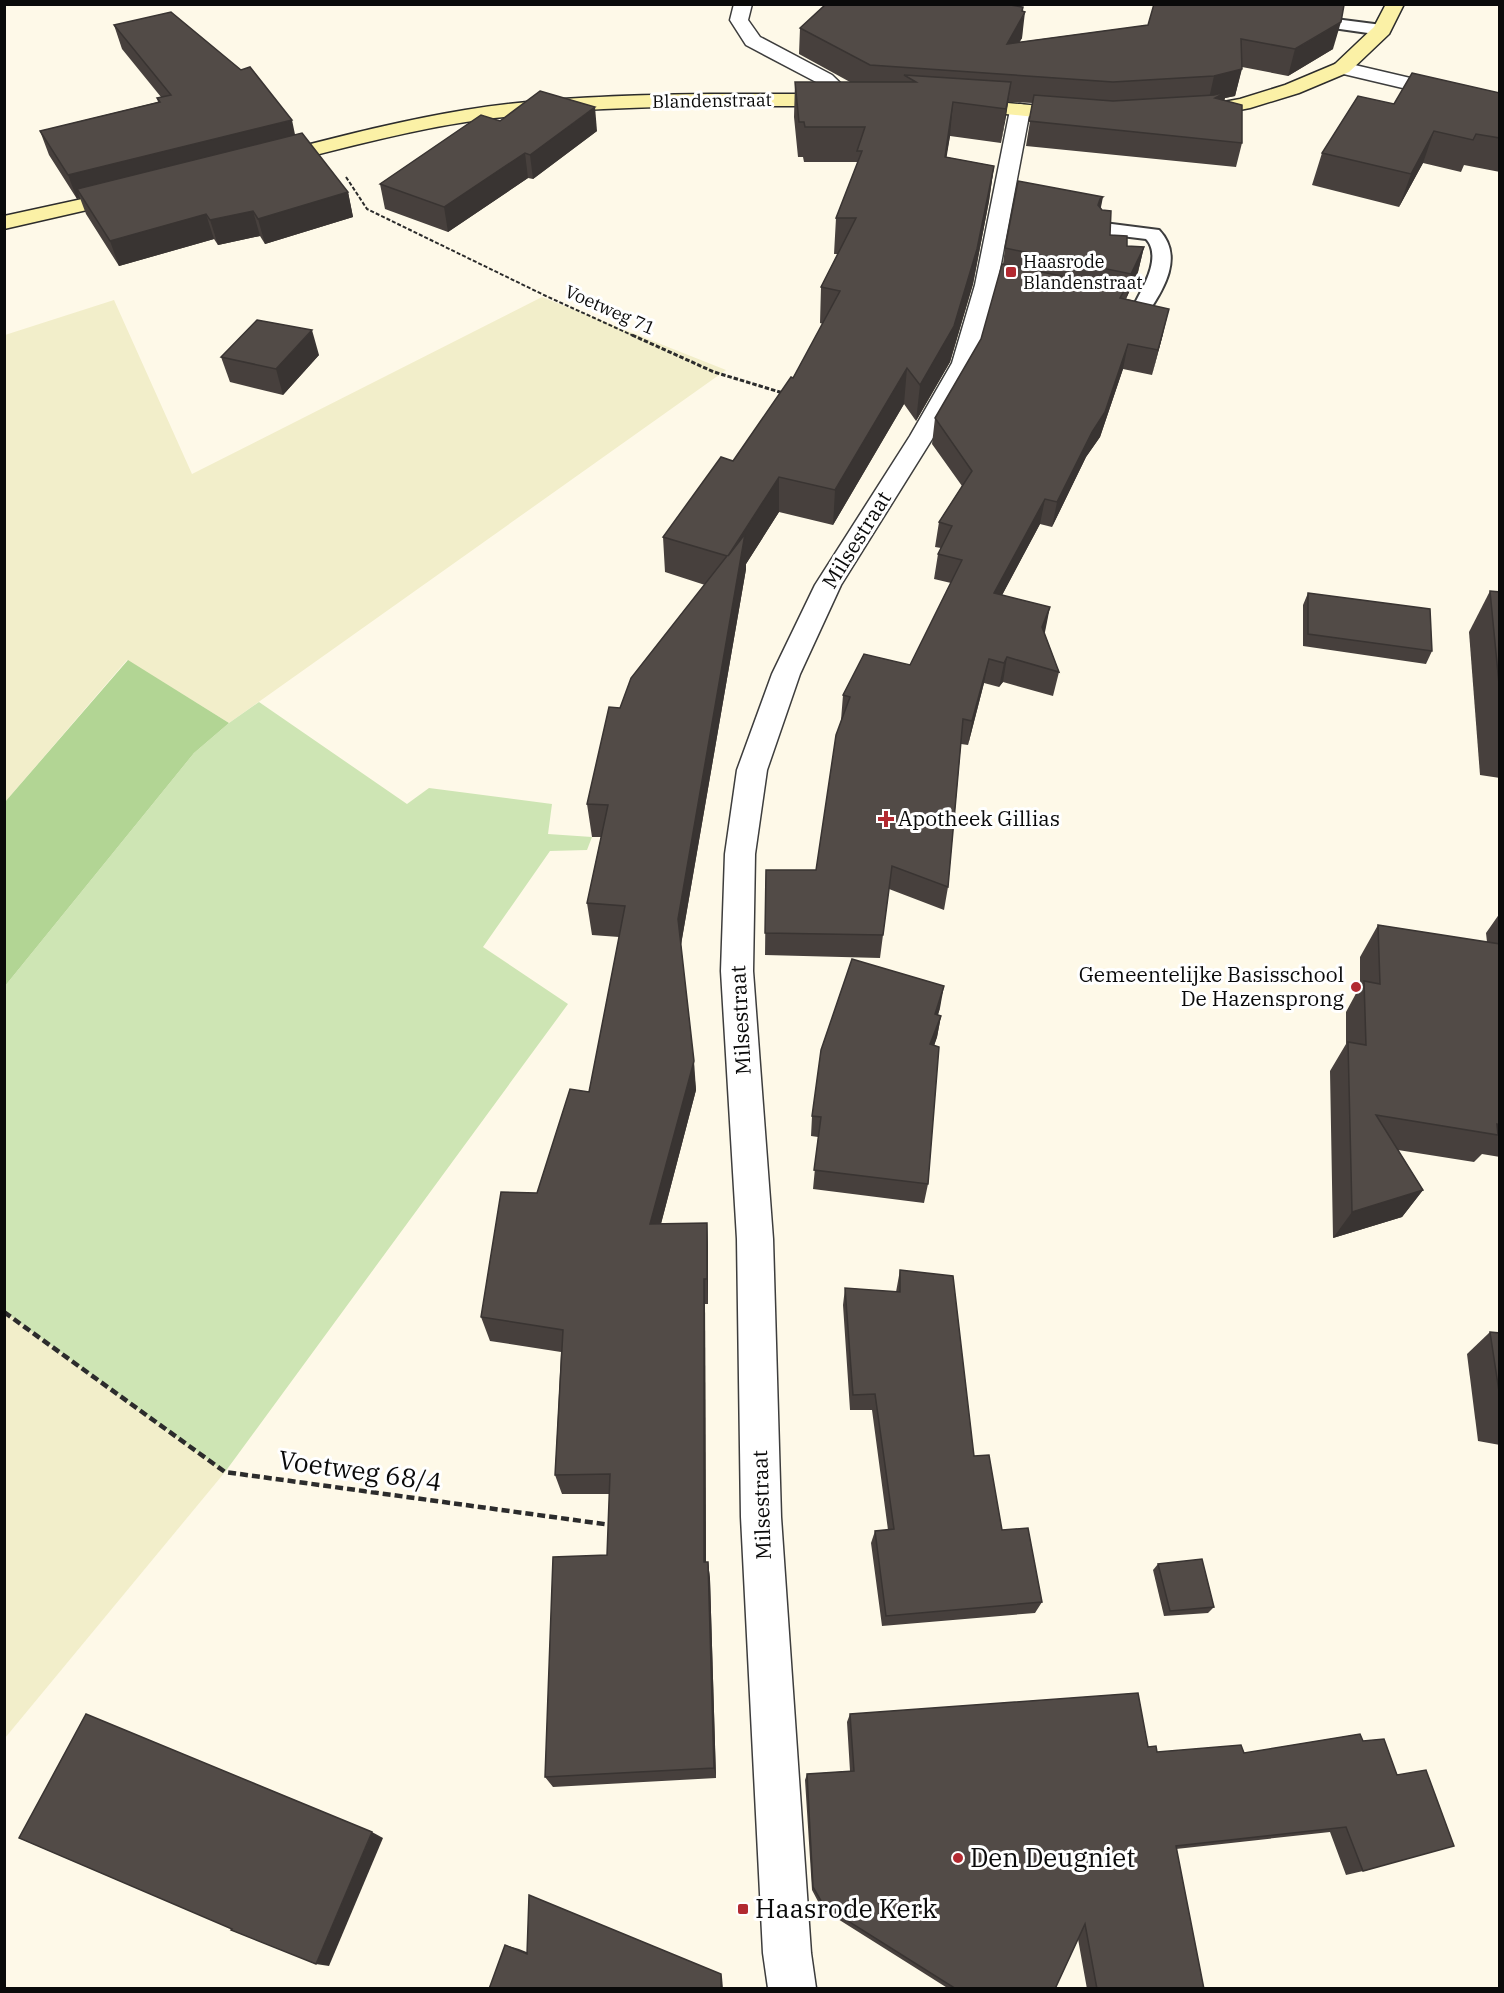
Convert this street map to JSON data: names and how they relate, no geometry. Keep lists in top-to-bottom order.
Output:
{
  "streets": {
    "street": ["Blandenstraat", "Milsestraat"],
    "path": ["Voetweg 71", "Voetweg 68/4"]
  },
  "crossings": [
    ["Blandenstraat", "Voetweg 71"]
  ],
  "places": {
    "transit": ["Haasrode Blandenstraat", "Haasrode Kerk"],
    "health": ["Apotheek Gillias"],
    "other": ["Gemeentelijke Basisschool De Hazensprong", "Den Deugniet"]
  }
}
